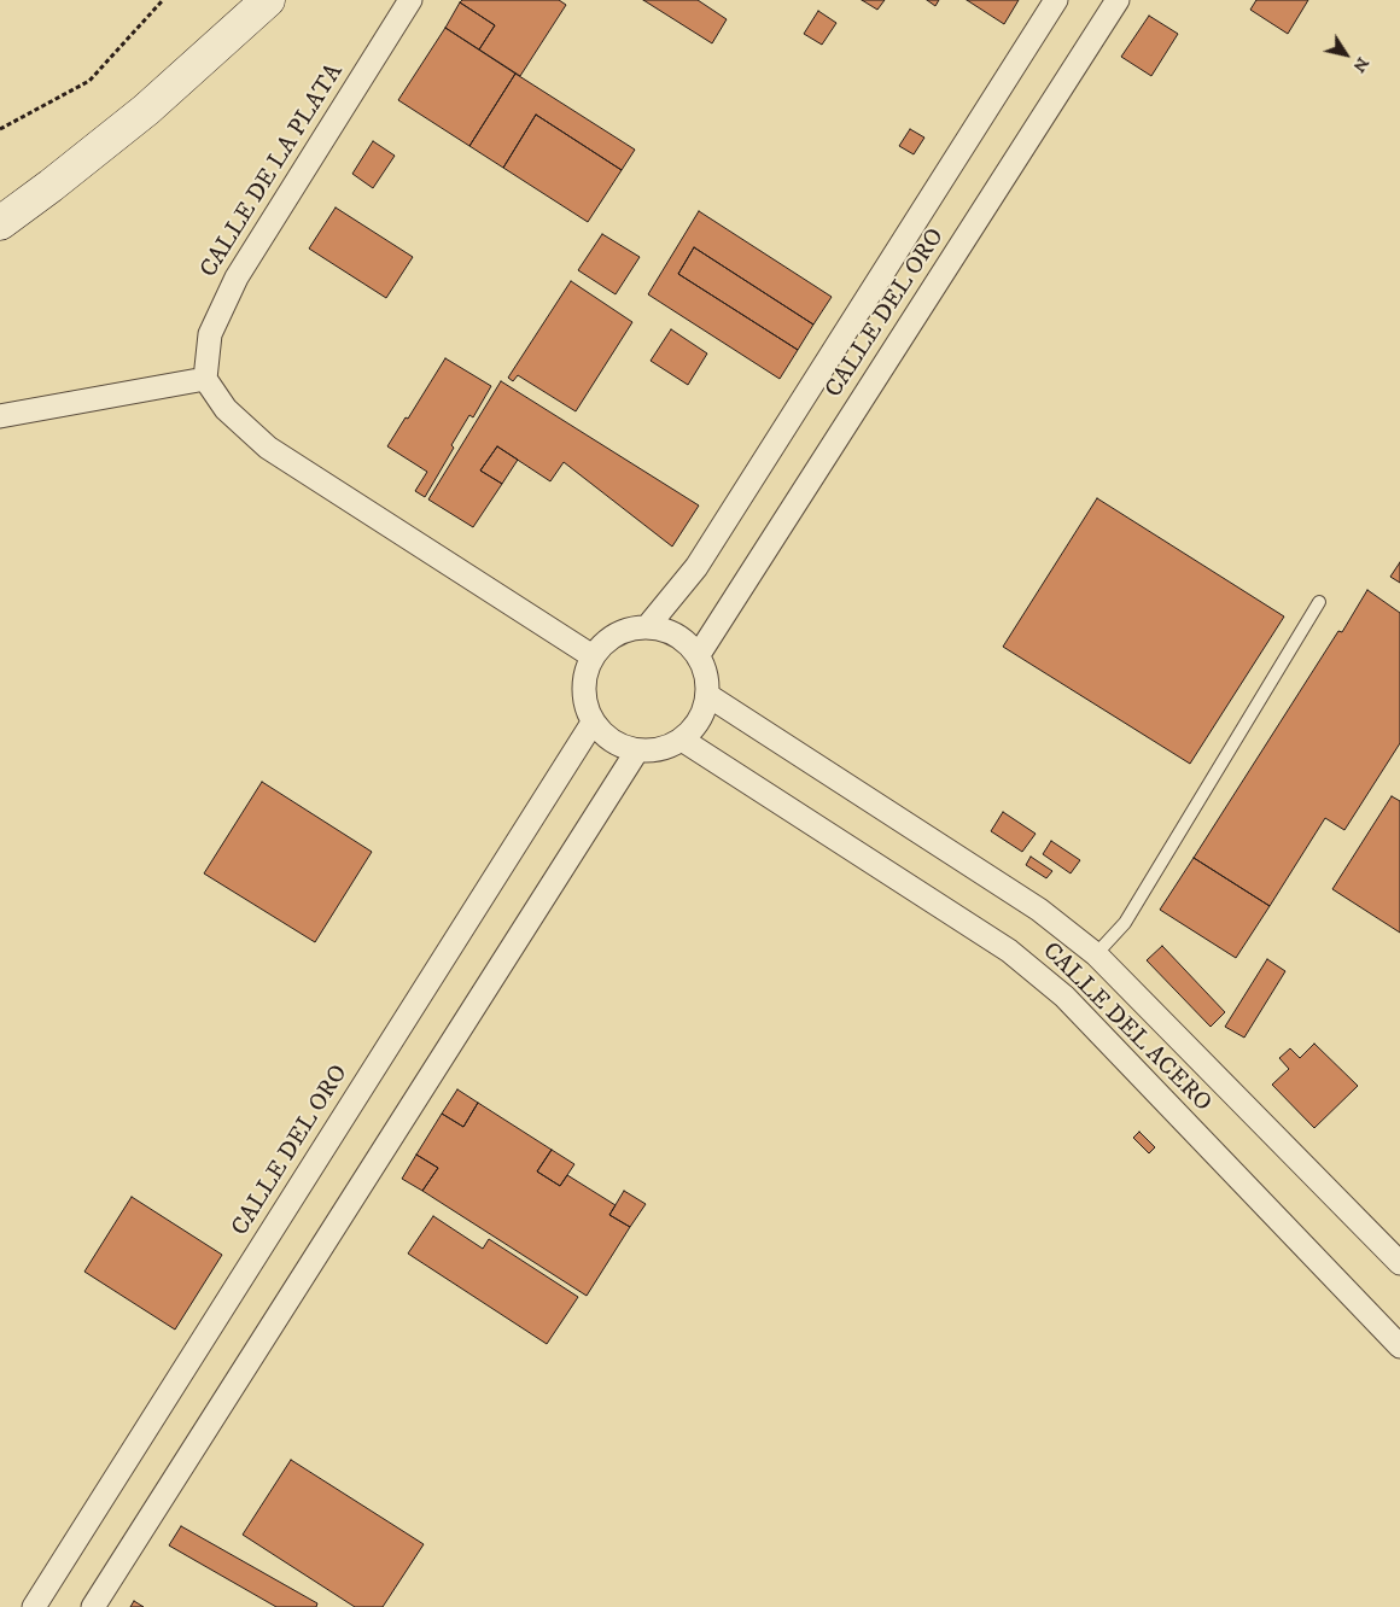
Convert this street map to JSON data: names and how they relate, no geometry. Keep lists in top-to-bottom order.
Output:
{
  "streets": {
    "street": ["CALLE DE LA PLATA", "CALLE DEL ORO", "CALLE DEL ACERO"]
  },
  "crossings": [
    ["CALLE DEL ORO", "CALLE DEL ACERO"]
  ],
  "north": "bottom right"
}
